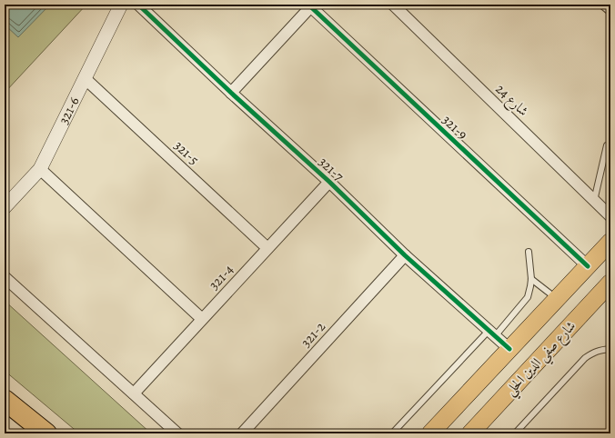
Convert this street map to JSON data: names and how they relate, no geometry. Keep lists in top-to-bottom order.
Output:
{
  "streets": {
    "main road": ["شارع صفي الدين الحلي"],
    "street": [
      "شارع 24",
      "321-6",
      "321-9",
      "321-5",
      "321-7",
      "321-4",
      "321-2"
    ]
  },
  "crossings": [
    ["321-6", "321-5"],
    ["321-9", "شارع صفي الدين الحلي"],
    ["321-5", "321-4"],
    ["321-7", "321-4"],
    ["321-7", "321-2"],
    ["321-7", "شارع صفي الدين الحلي"]
  ]
}
